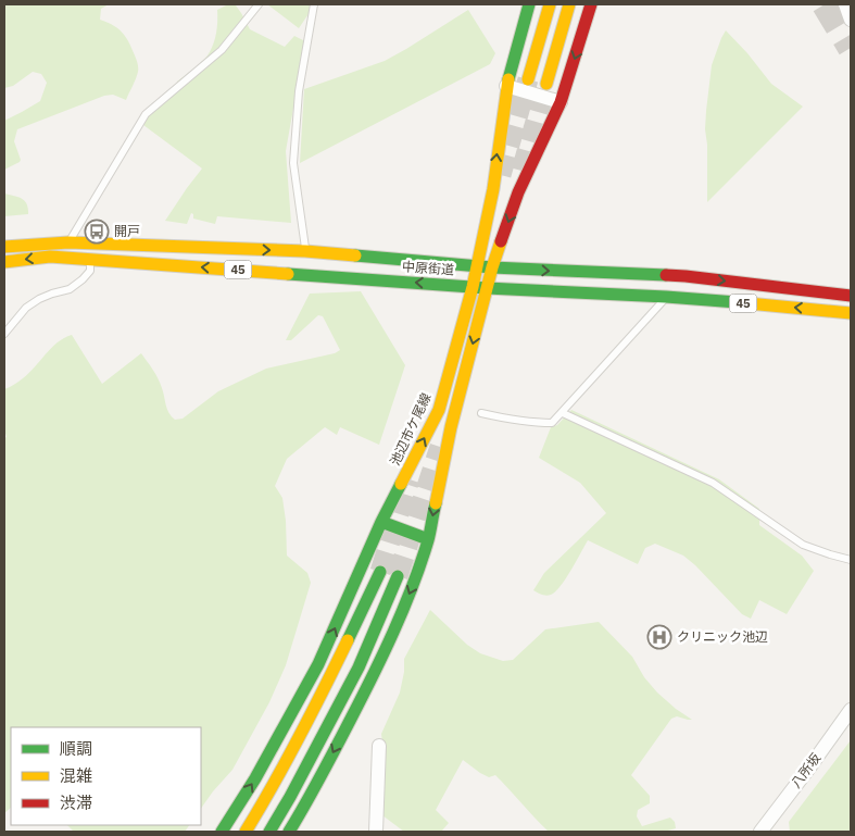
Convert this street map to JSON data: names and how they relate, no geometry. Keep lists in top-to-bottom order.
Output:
{
  "streets": {
    "street": [
      "中原街道",
      "45",
      "池辺市ケ尾線",
      "八所坂"
    ]
  },
  "crossings": [
    ["中原街道", "池辺市ケ尾線"]
  ],
  "places": {
    "bus stop": ["開戸"],
    "hospital": ["クリニック池辺"]
  },
  "legend": ["順調", "混雑", "渋滞"]
}
